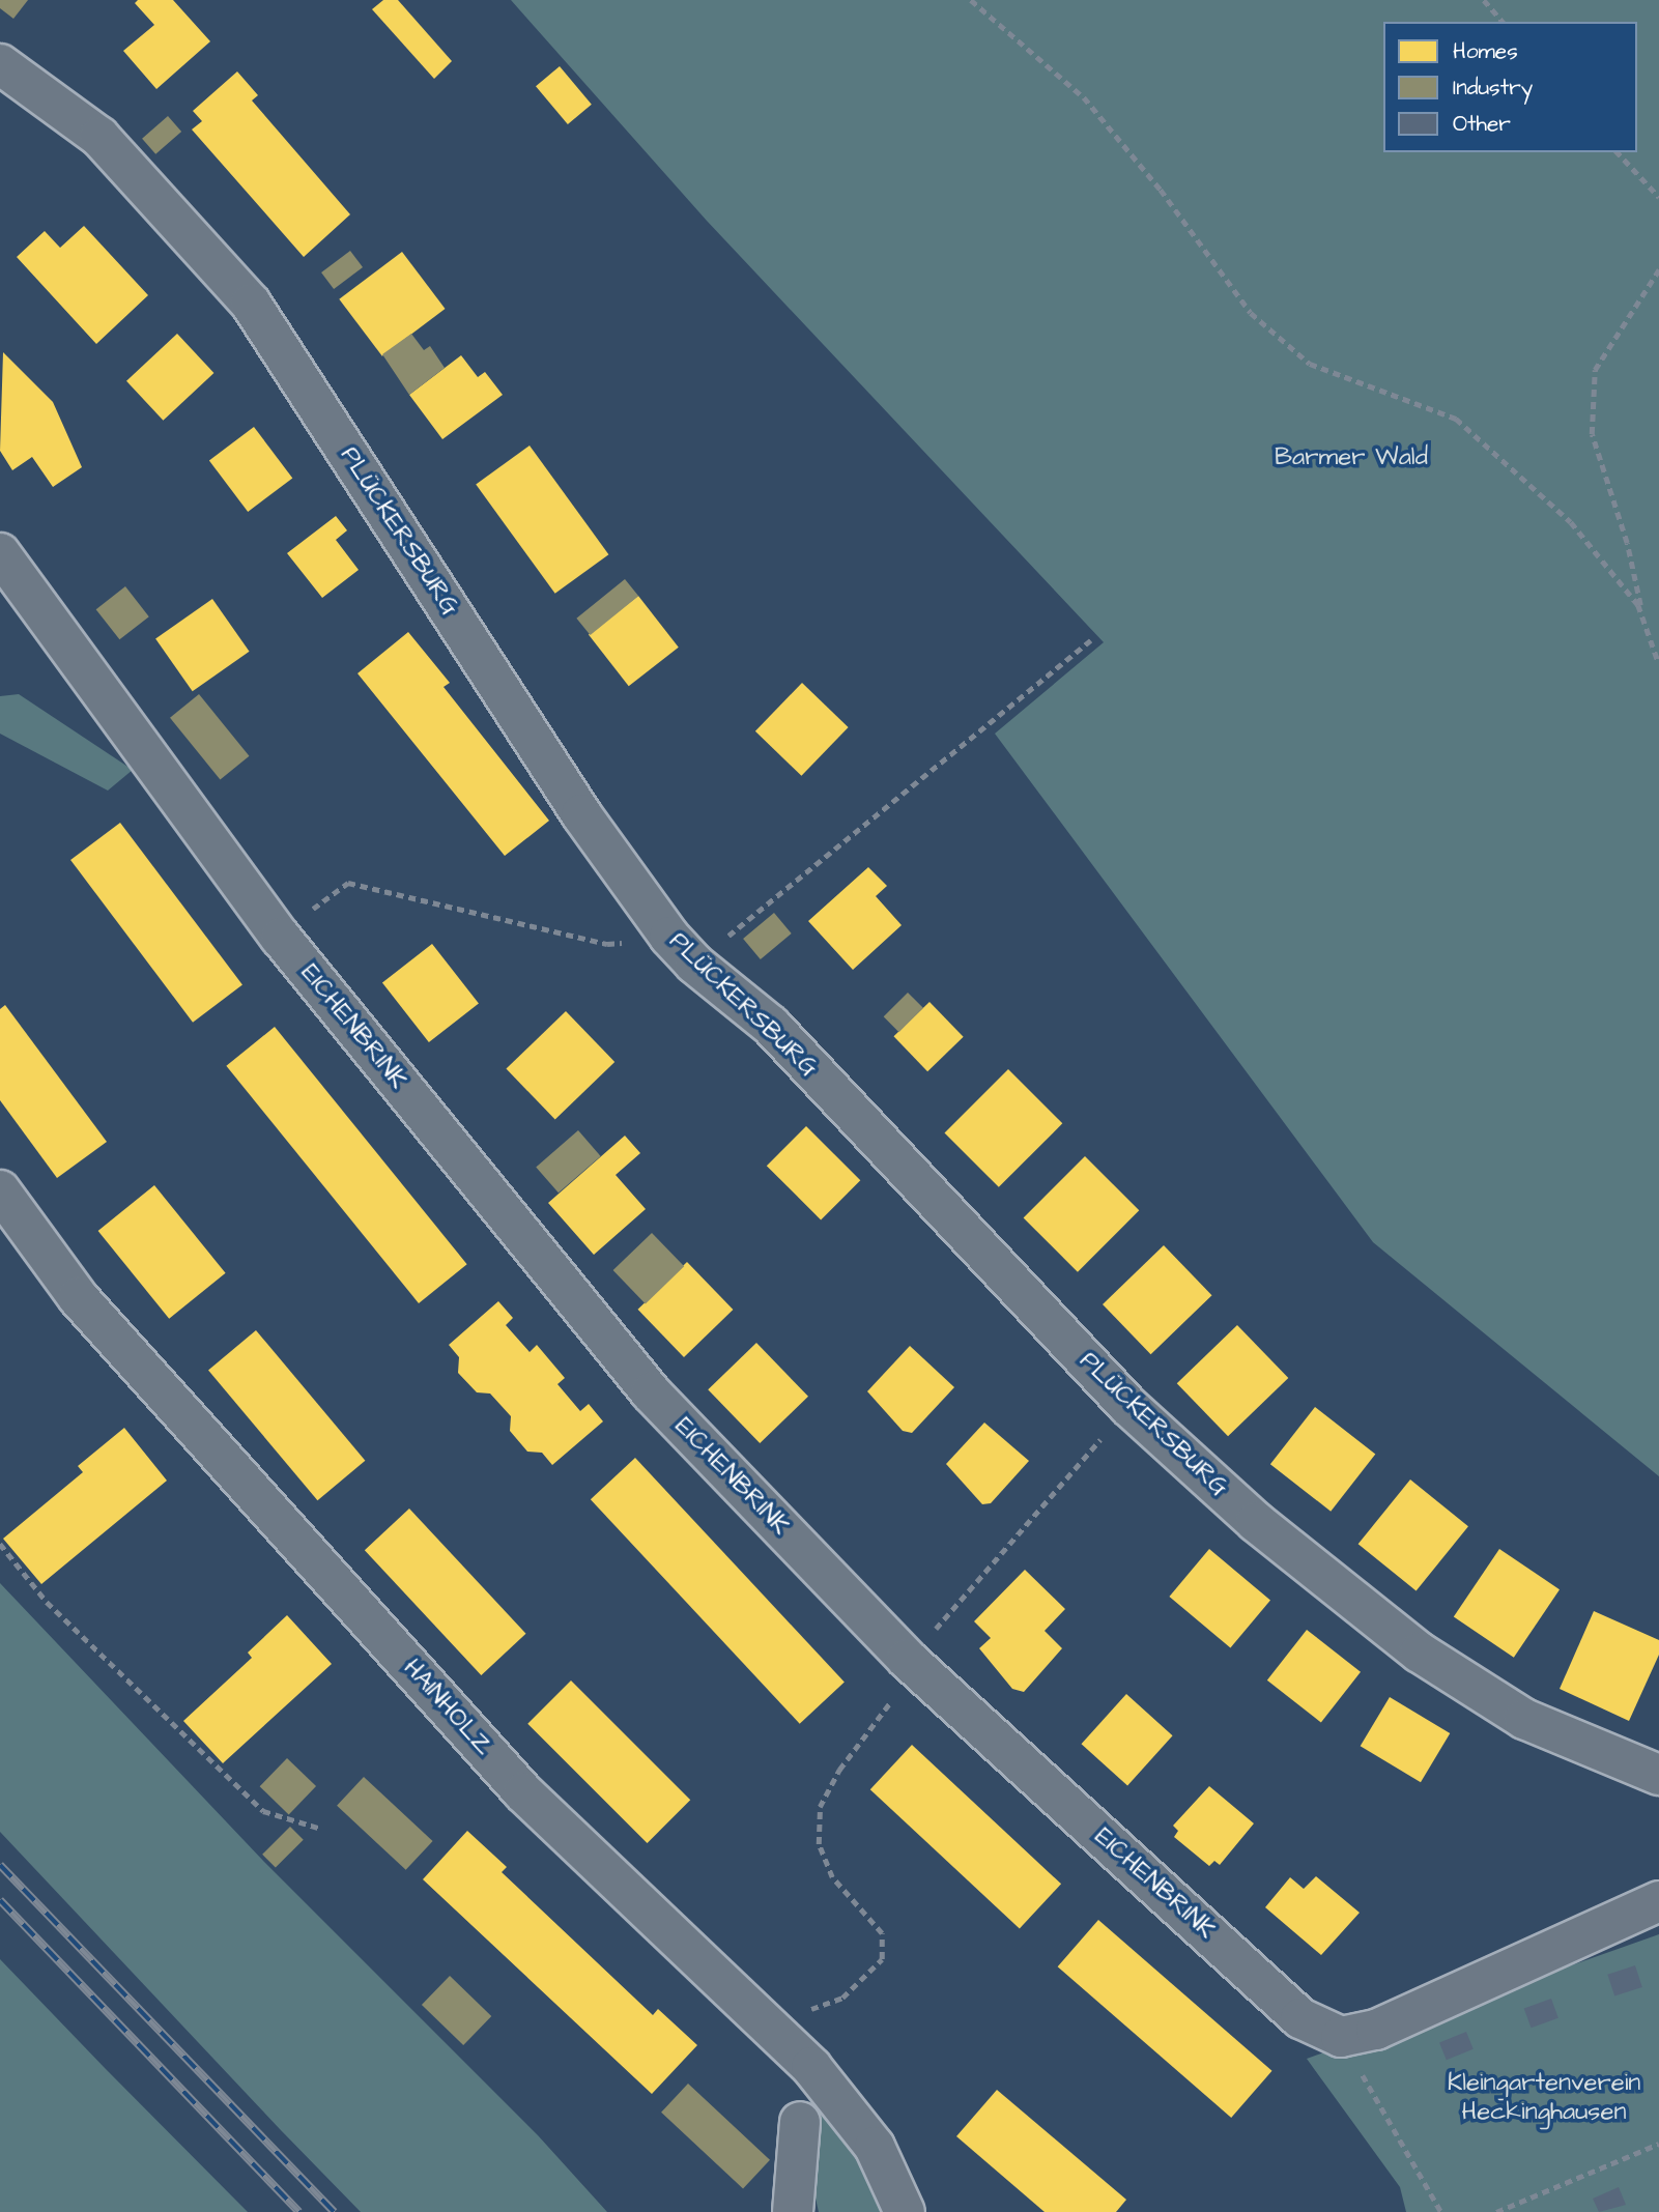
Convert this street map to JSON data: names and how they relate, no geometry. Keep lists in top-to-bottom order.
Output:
{
  "streets": {
    "street": ["PLÜCKERSBURG", "EICHENBRINK", "HAINHOLZ"]
  },
  "parks": ["Barmer Wald", "Kleingartenverein Heckinghausen"],
  "legend": ["Homes", "Industry", "Other"]
}
